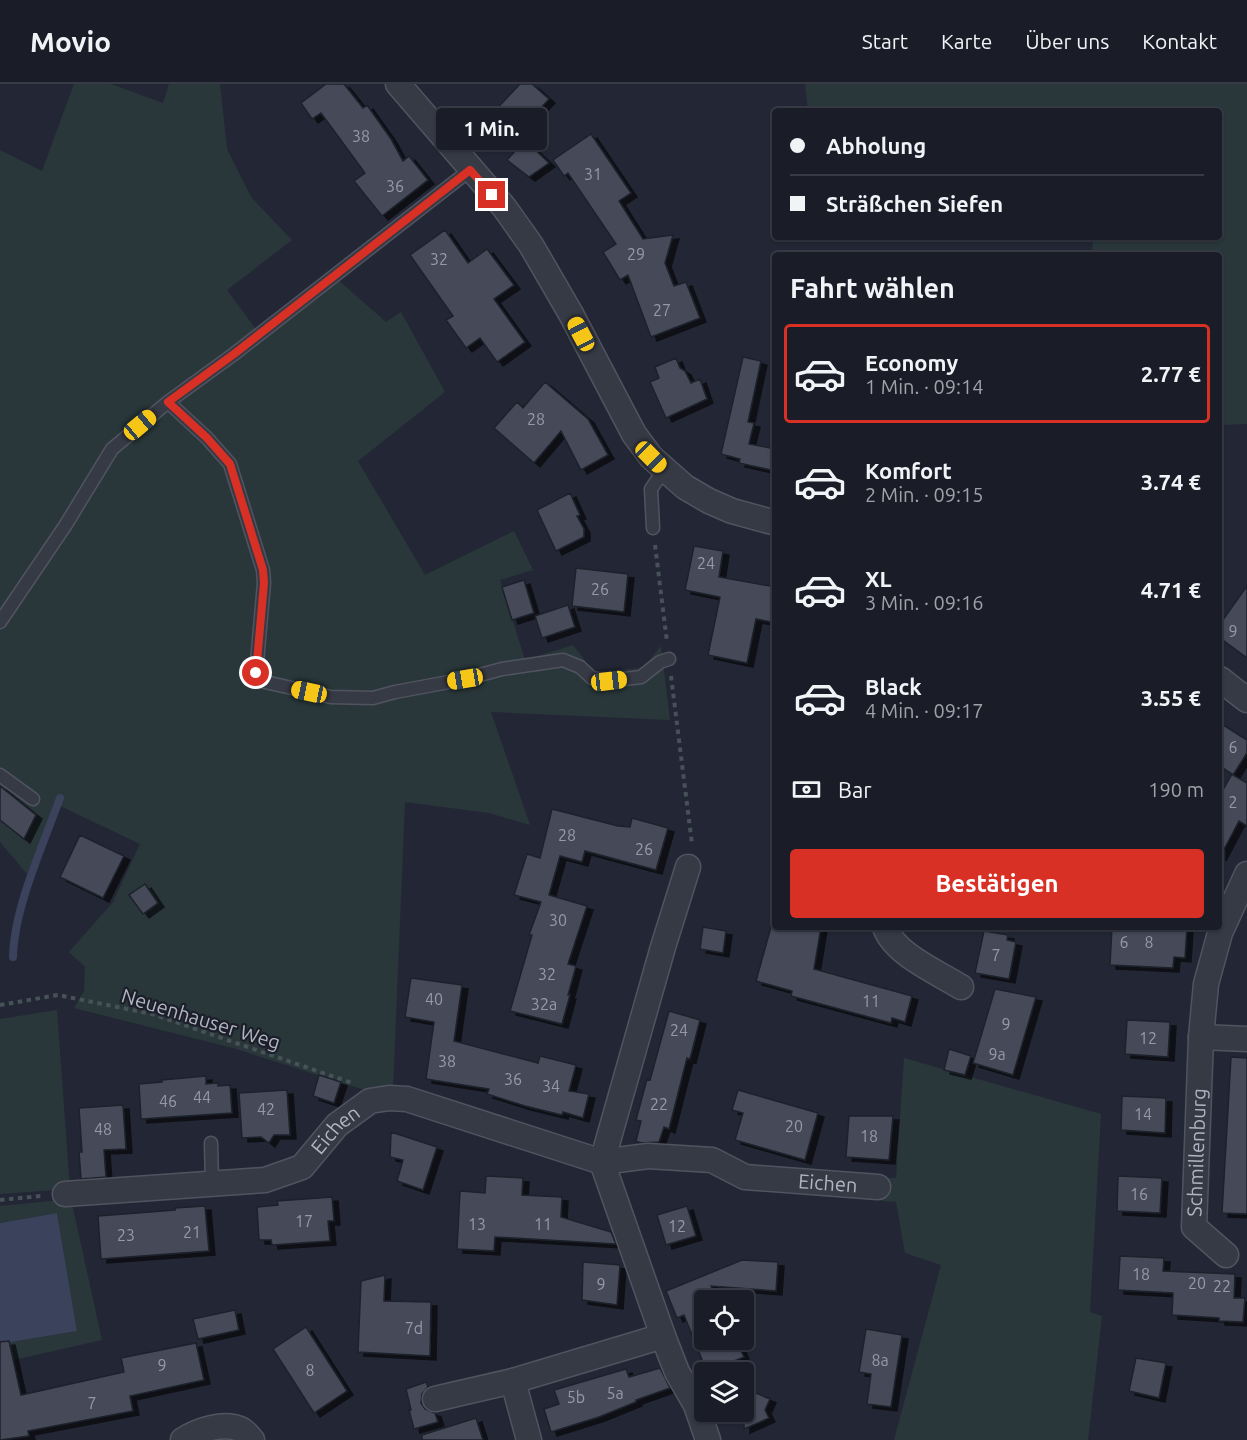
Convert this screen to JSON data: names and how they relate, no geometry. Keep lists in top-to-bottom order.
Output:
{
  "streets": {
    "street": ["Eichen", "Schmillenburg"],
    "path": ["Neuenhauser Weg"]
  },
  "crossings": [
    ["Neuenhauser Weg", "Eichen"]
  ],
  "house_numbers": [
    "38",
    "31",
    "36",
    "29",
    "32",
    "27",
    "28",
    "24",
    "26",
    "9",
    "6",
    "2",
    "28",
    "26",
    "30",
    "6",
    "8",
    "7",
    "32",
    "40",
    "11",
    "32a",
    "9",
    "24",
    "12",
    "9a",
    "38",
    "36",
    "34",
    "44",
    "46",
    "22",
    "42",
    "14",
    "20",
    "48",
    "18",
    "16",
    "17",
    "13",
    "11",
    "12",
    "21",
    "23",
    "18",
    "20",
    "9",
    "22",
    "7d",
    "8a",
    "9",
    "8",
    "5a",
    "5b",
    "7"
  ],
  "page": {
    "header": "Movio",
    "nav": [
      "Start",
      "Karte",
      "Über uns",
      "Kontakt"
    ],
    "bubble": "1 Min.",
    "banner": ["Abholung", "Sträßchen Siefen"],
    "heading": "Fahrt wählen",
    "list": [
      {
        "name": "Economy",
        "note": "1 Min. · 09:14",
        "value": "2.77 €"
      },
      {
        "name": "Komfort",
        "note": "2 Min. · 09:15",
        "value": "3.74 €"
      },
      {
        "name": "XL",
        "note": "3 Min. · 09:16",
        "value": "4.71 €"
      },
      {
        "name": "Black",
        "note": "4 Min. · 09:17",
        "value": "3.55 €"
      }
    ],
    "pay": ["Bar", "190 m"],
    "buttons": "Bestätigen"
  }
}
